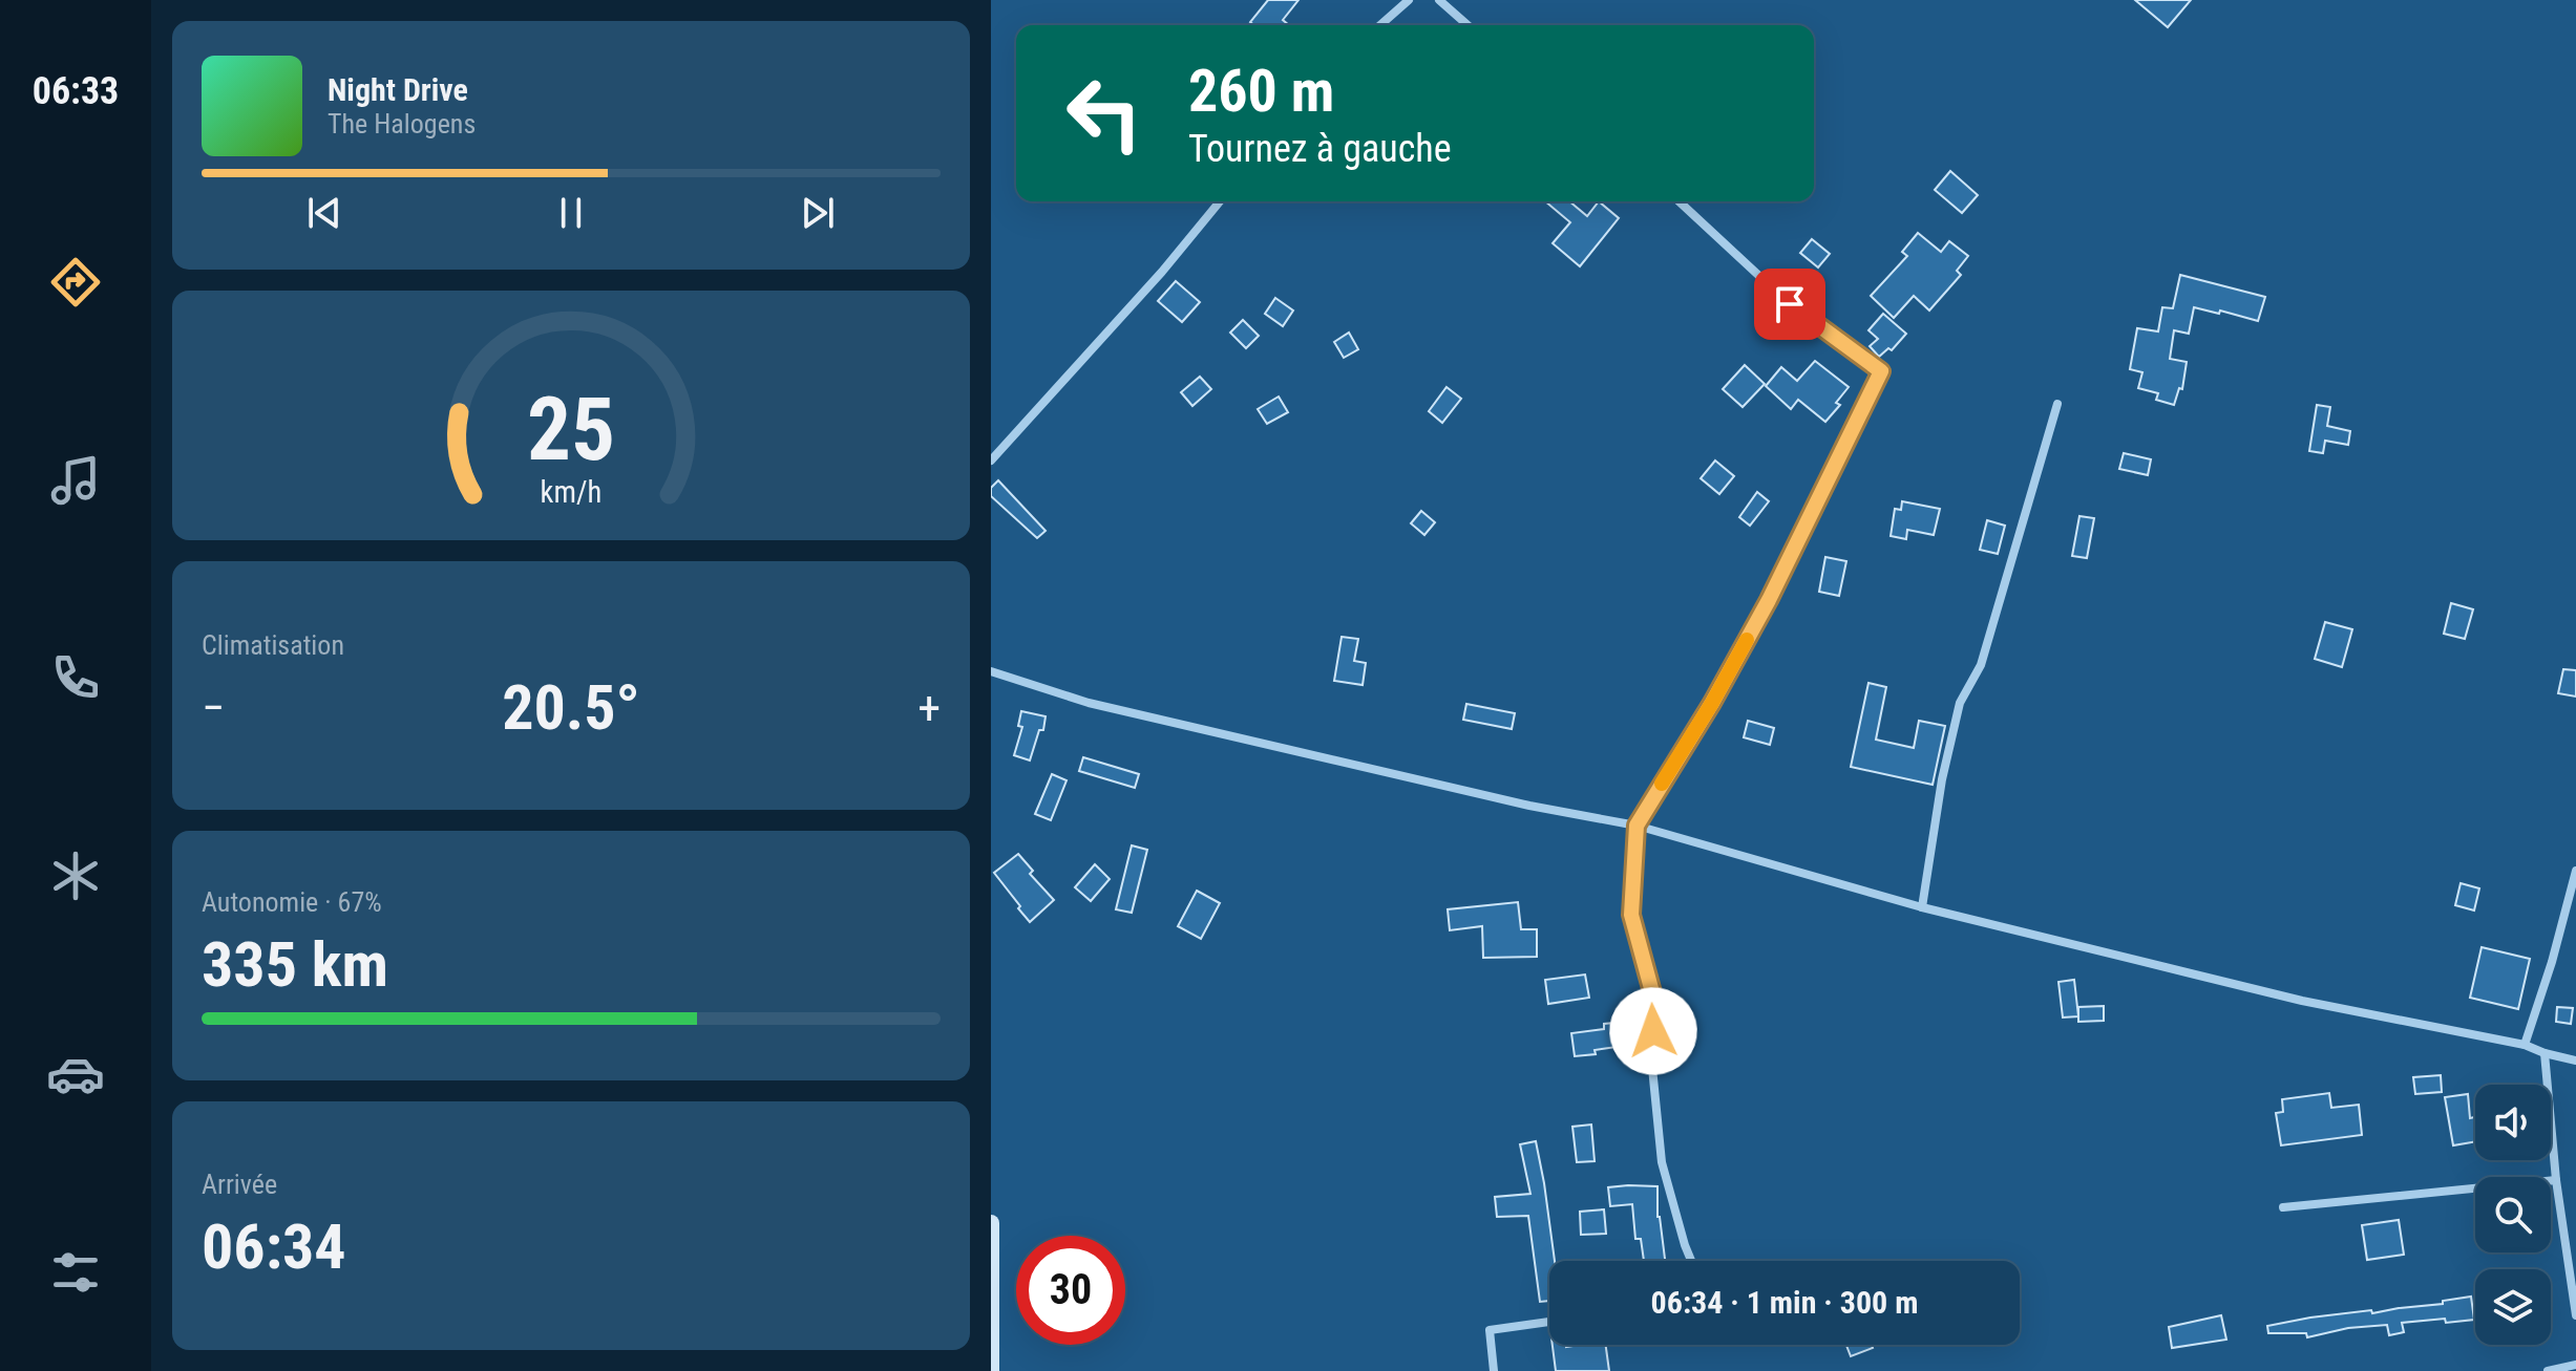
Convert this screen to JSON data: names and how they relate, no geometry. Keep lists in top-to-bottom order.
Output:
{
  "page": {
    "tabs": "06:33",
    "turn": ["260 m", "Tournez à gauche"],
    "song": ["Night Drive", "The Halogens"],
    "tile": [
      "Climatisation",
      ["Autonomie · 67%", "335 km"],
      ["Arrivée", "06:34"]
    ],
    "heat": ["−", "20.5°", "+"],
    "limit": "30",
    "trip": "06:34 · 1 min · 300 m",
    "gauge": ["25", "km/h"]
  }
}
